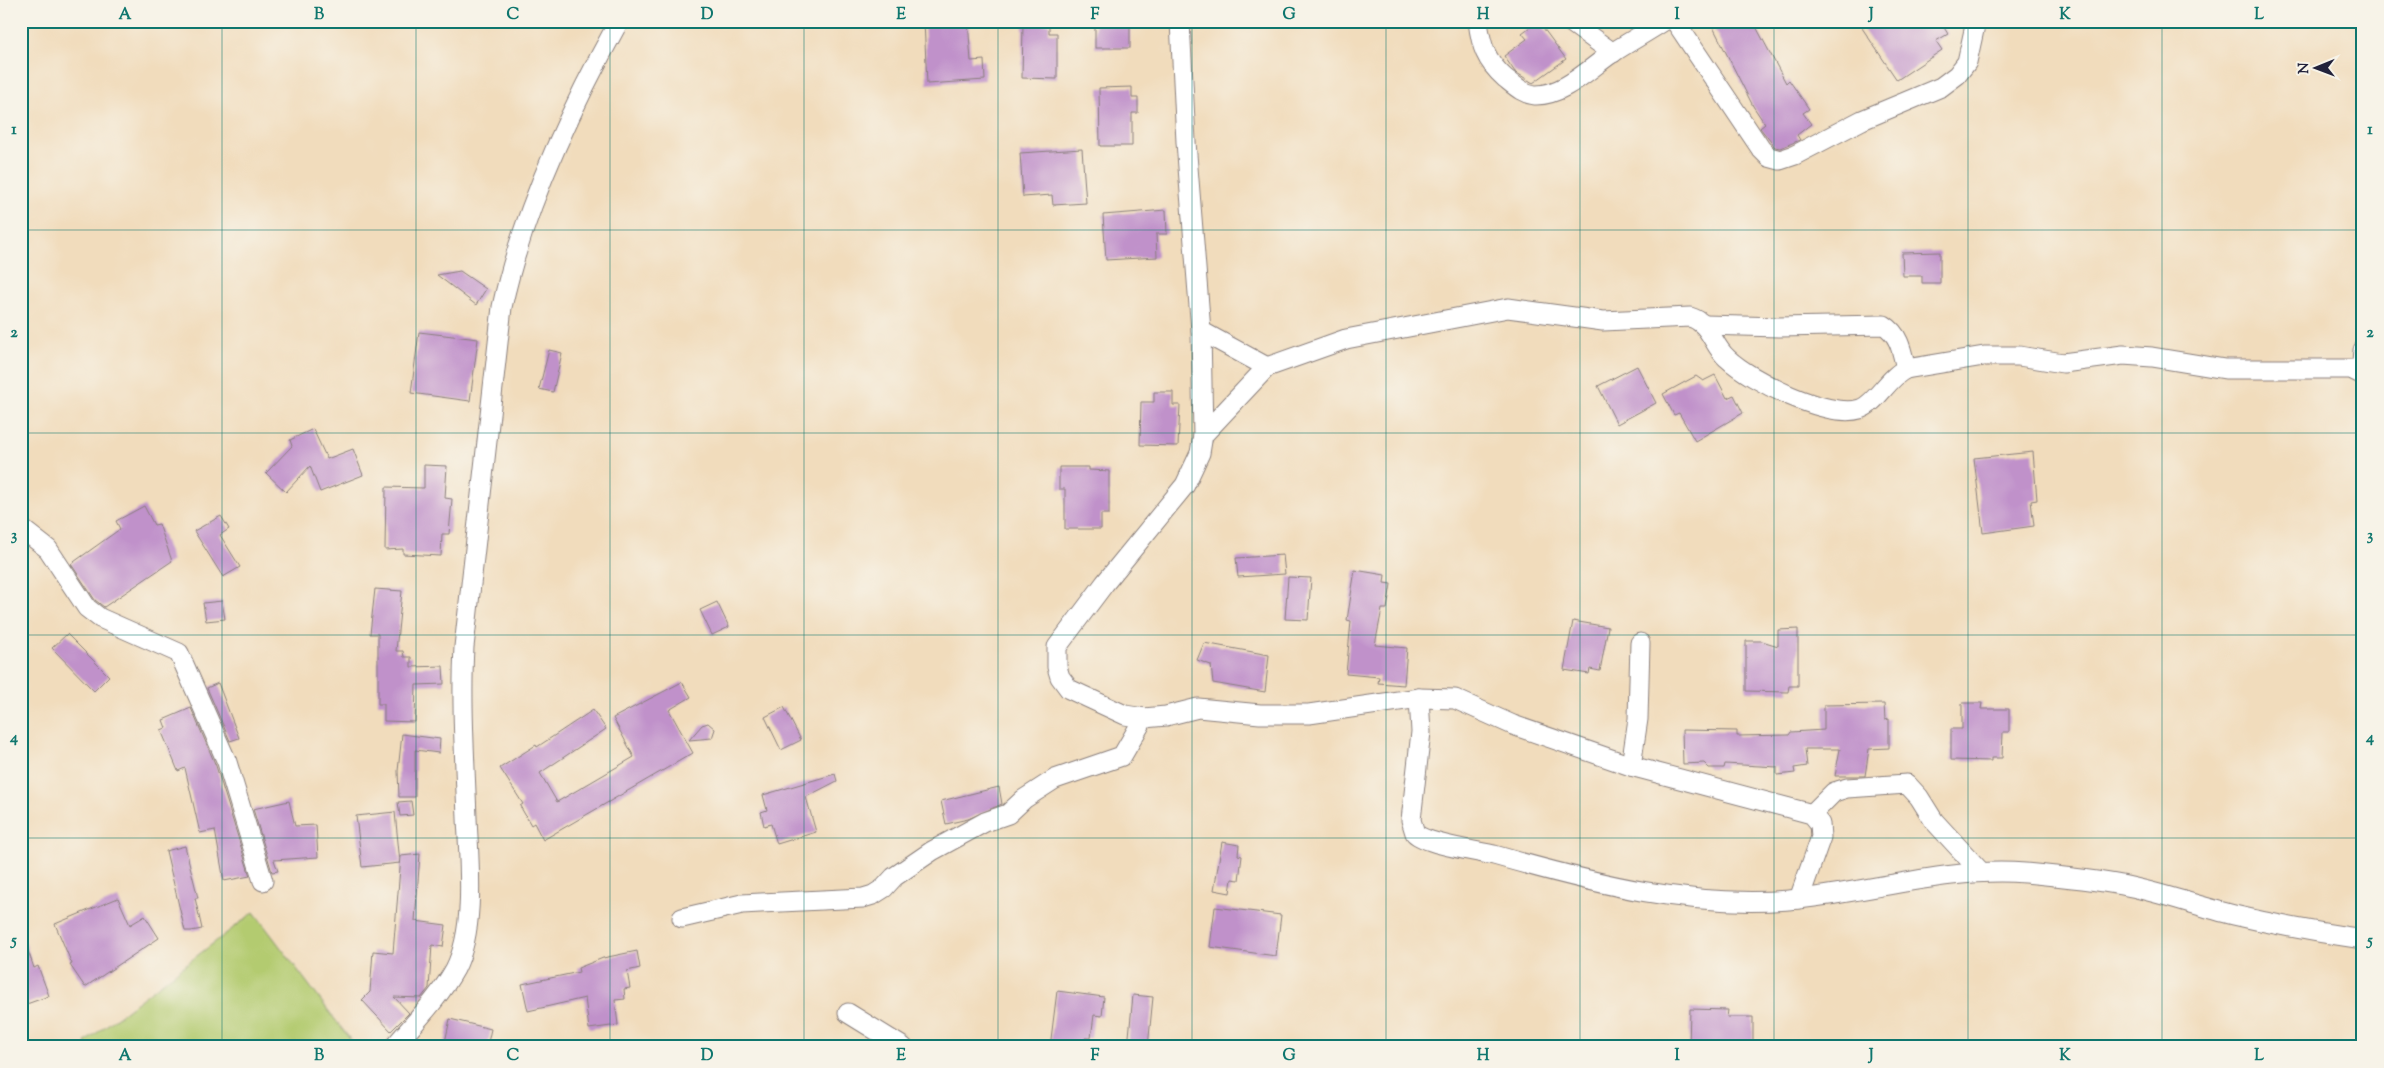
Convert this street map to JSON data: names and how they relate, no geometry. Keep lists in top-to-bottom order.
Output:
{
  "north": "left",
  "grid": {
    "columns": [
      "A",
      "B",
      "C",
      "D",
      "E",
      "F",
      "G",
      "H",
      "I",
      "J",
      "K",
      "L"
    ],
    "rows": [
      "1",
      "2",
      "3",
      "4",
      "5"
    ]
  }
}
